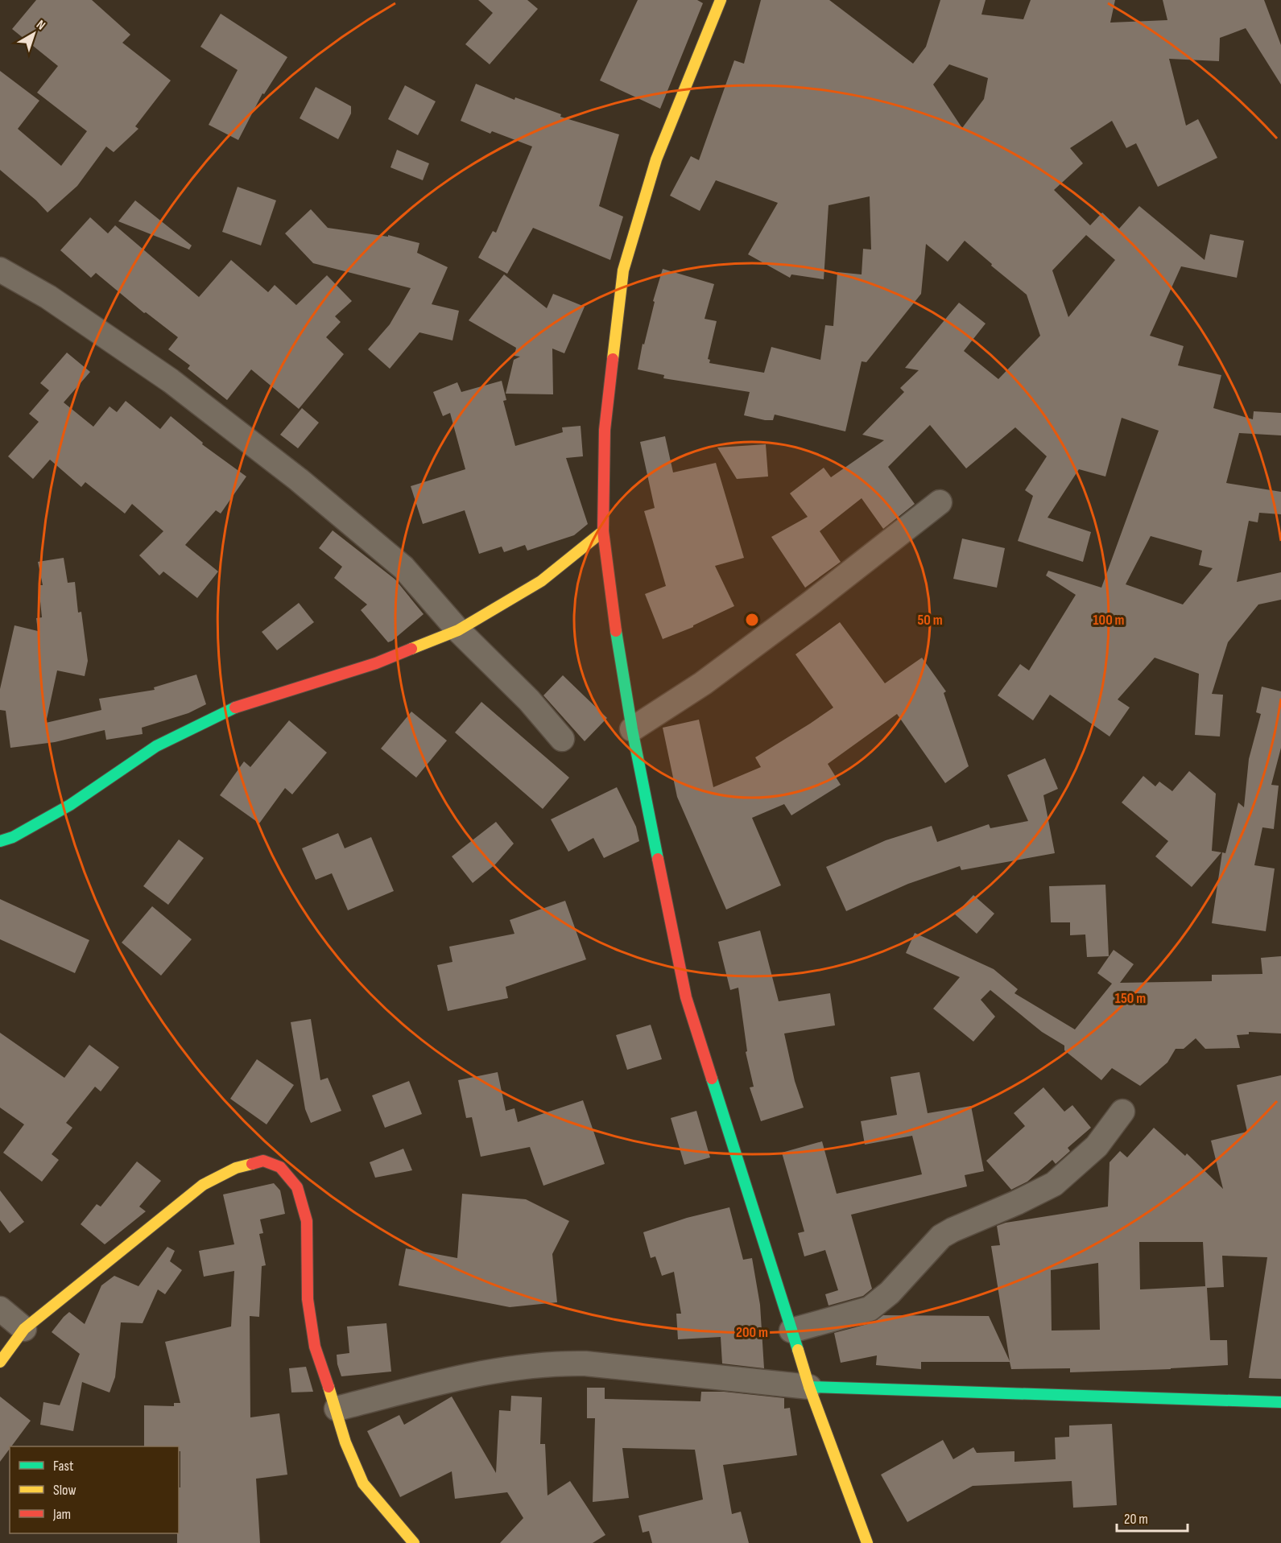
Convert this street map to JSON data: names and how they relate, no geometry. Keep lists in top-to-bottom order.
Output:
{
  "legend": ["Fast", "Slow", "Jam"],
  "scale_bar": "20 m",
  "north": "top right",
  "rings": [
    "50 m",
    "100 m",
    "150 m",
    "200 m"
  ]
}
